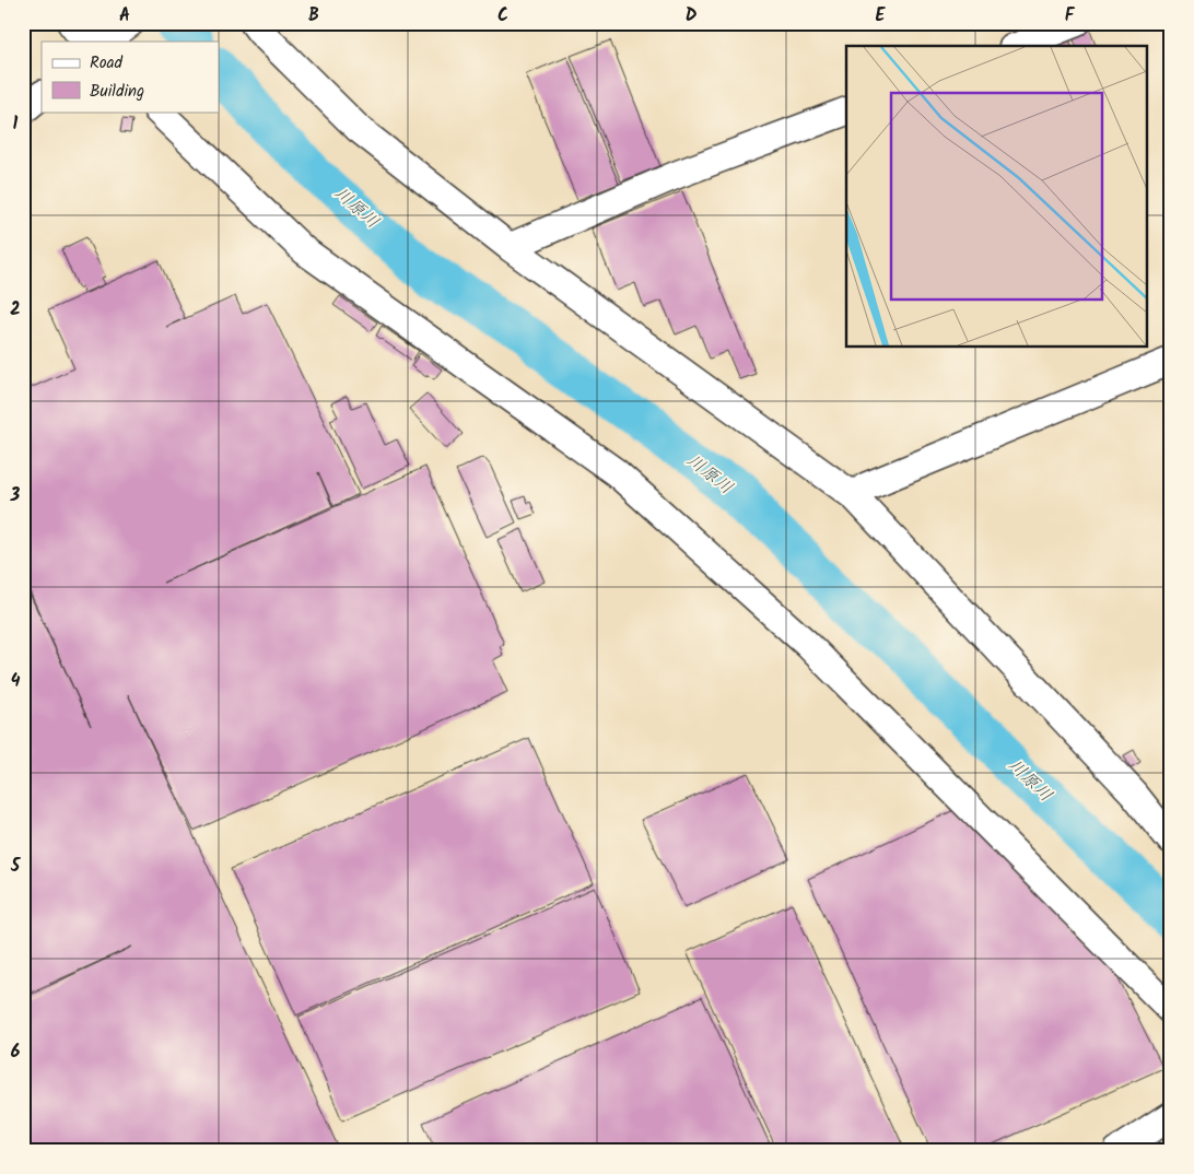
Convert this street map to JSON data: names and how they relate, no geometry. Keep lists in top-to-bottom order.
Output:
{
  "water": ["川原川"],
  "legend": ["Road", "Building"],
  "grid": {
    "columns": [
      "A",
      "B",
      "C",
      "D",
      "E",
      "F"
    ],
    "rows": [
      "1",
      "2",
      "3",
      "4",
      "5",
      "6"
    ]
  }
}
